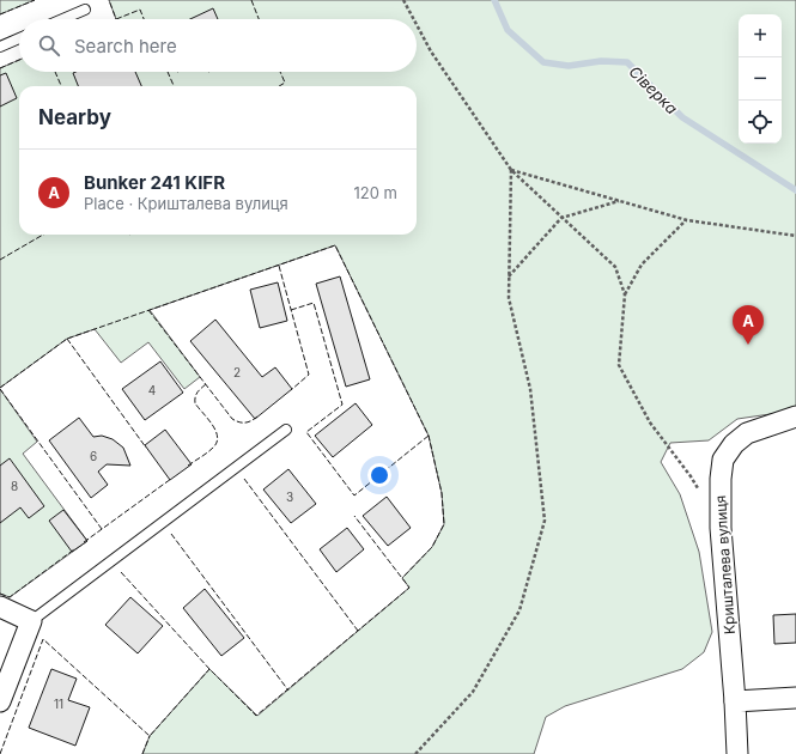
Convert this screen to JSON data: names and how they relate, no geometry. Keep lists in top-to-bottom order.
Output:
{
  "streets": {
    "street": ["Кришталева вулиця"]
  },
  "water": ["Сіверка"],
  "house_numbers": [
    "2",
    "4",
    "6",
    "8",
    "3",
    "11"
  ],
  "page": {
    "map_buttons": ["+", "−"],
    "search": "Search here",
    "heading": "Nearby",
    "list": [
      {
        "mark": "A",
        "name": "Bunker 241 KIFR",
        "note": "Place · Кришталева вулиця",
        "value": "120 m"
      }
    ],
    "pins": "A"
  }
}
